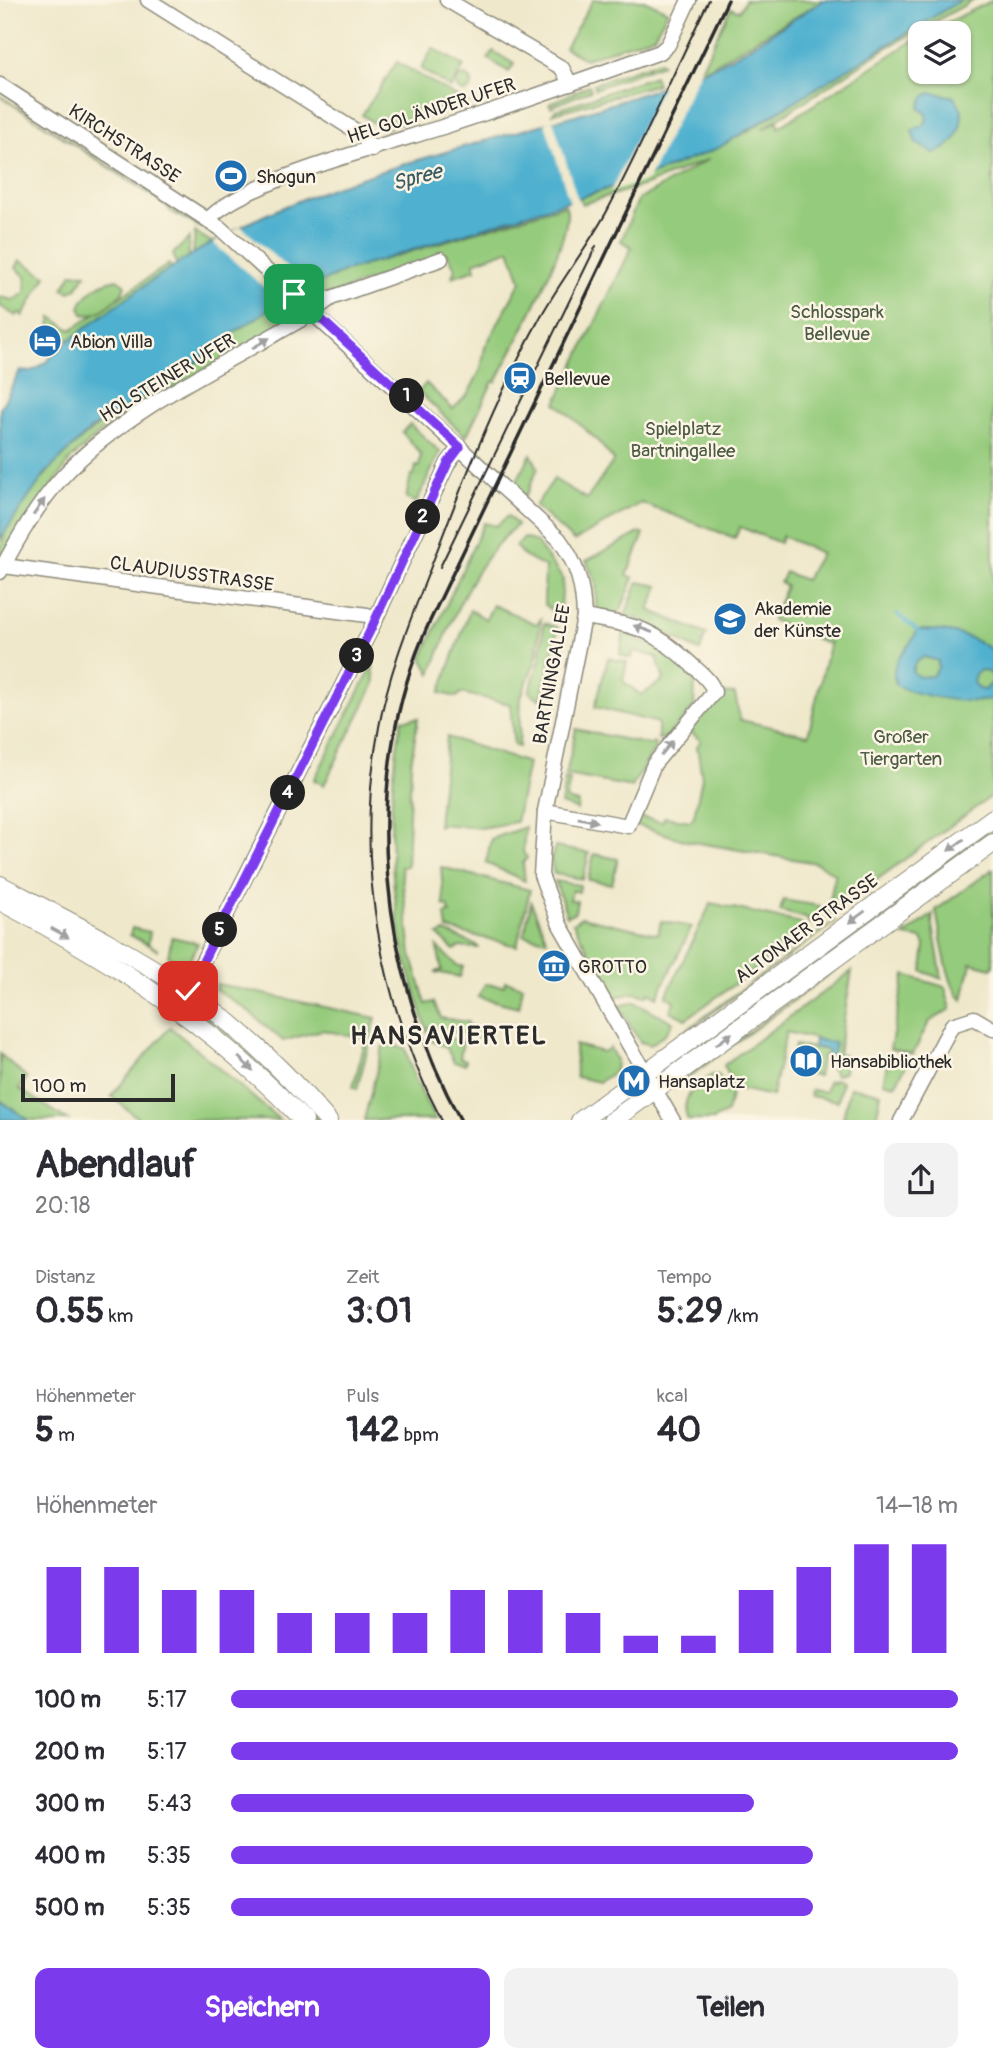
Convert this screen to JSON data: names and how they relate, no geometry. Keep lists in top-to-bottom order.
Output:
{
  "streets": {
    "main road": ["ALTONAER STRASSE"],
    "street": [
      "HELGOLÄNDER UFER",
      "KIRCHSTRASSE",
      "HOLSTEINER UFER",
      "CLAUDIUSSTRASSE",
      "BARTNINGALLEE"
    ]
  },
  "crossings": [
    ["HELGOLÄNDER UFER", "KIRCHSTRASSE"],
    ["KIRCHSTRASSE", "BARTNINGALLEE"],
    ["HOLSTEINER UFER", "CLAUDIUSSTRASSE"],
    ["HOLSTEINER UFER", "BARTNINGALLEE"],
    ["BARTNINGALLEE", "ALTONAER STRASSE"]
  ],
  "one_way": ["HOLSTEINER UFER"],
  "districts": ["HANSAVIERTEL"],
  "water": ["Spree"],
  "parks": ["Schlosspark Bellevue", "Spielplatz Bartningallee", "Großer Tiergarten"],
  "places": {
    "sports": ["Shogun"],
    "hotel": ["Abion Villa"],
    "station": ["Bellevue"],
    "school or university": ["Akademie der Künste"],
    "museum": ["GROTTO"],
    "library": ["Hansabibliothek"],
    "metro station": ["Hansaplatz"]
  },
  "scale_bar": "100 m",
  "page": {
    "pins": [
      "1",
      "2",
      "3",
      "4",
      "5"
    ],
    "scale": "100 m",
    "heading": ["Abendlauf", "20:18"],
    "stats": [
      ["Distanz", "0.55 km"],
      ["Zeit", "3:01"],
      ["Tempo", "5:29 /km"],
      ["Höhenmeter", "5 m"],
      ["Puls", "142 bpm"],
      ["kcal", "40"]
    ],
    "chart": ["Höhenmeter", "14–18 m"],
    "list": [
      {
        "name": "100 m",
        "note": "5:17"
      },
      {
        "name": "200 m",
        "note": "5:17"
      },
      {
        "name": "300 m",
        "note": "5:43"
      },
      {
        "name": "400 m",
        "note": "5:35"
      },
      {
        "name": "500 m",
        "note": "5:35"
      }
    ],
    "buttons": ["Speichern", "Teilen"]
  }
}
